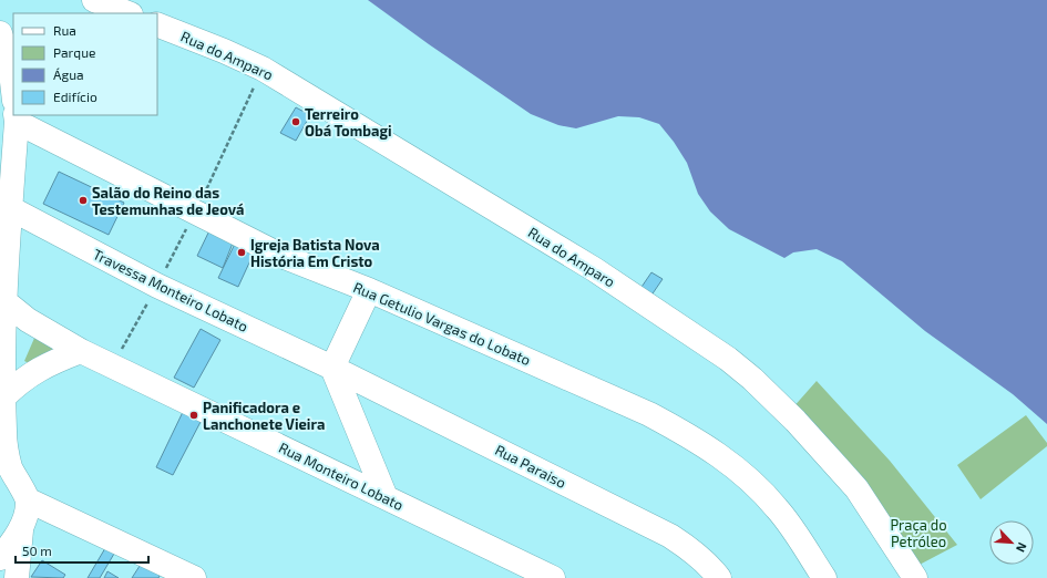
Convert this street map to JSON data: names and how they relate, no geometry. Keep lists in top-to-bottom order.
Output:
{
  "streets": {
    "street": [
      "Rua do Amparo",
      "Travessa Monteiro Lobato",
      "Rua Getulio Vargas do Lobato",
      "Rua Paraiso",
      "Rua Monteiro Lobato"
    ]
  },
  "crossings": [
    ["Travessa Monteiro Lobato", "Rua Paraiso"]
  ],
  "parks": ["Praça do Petróleo"],
  "places": [
    "Terreiro Obá Tombagi",
    "Salão do Reino das Testemunhas de Jeová",
    "Igreja Batista Nova História Em Cristo",
    "Panificadora e Lanchonete Vieira"
  ],
  "legend": [
    "Rua",
    "Parque",
    "Água",
    "Edifício"
  ],
  "scale_bar": "50 m",
  "north": "bottom right"
}
